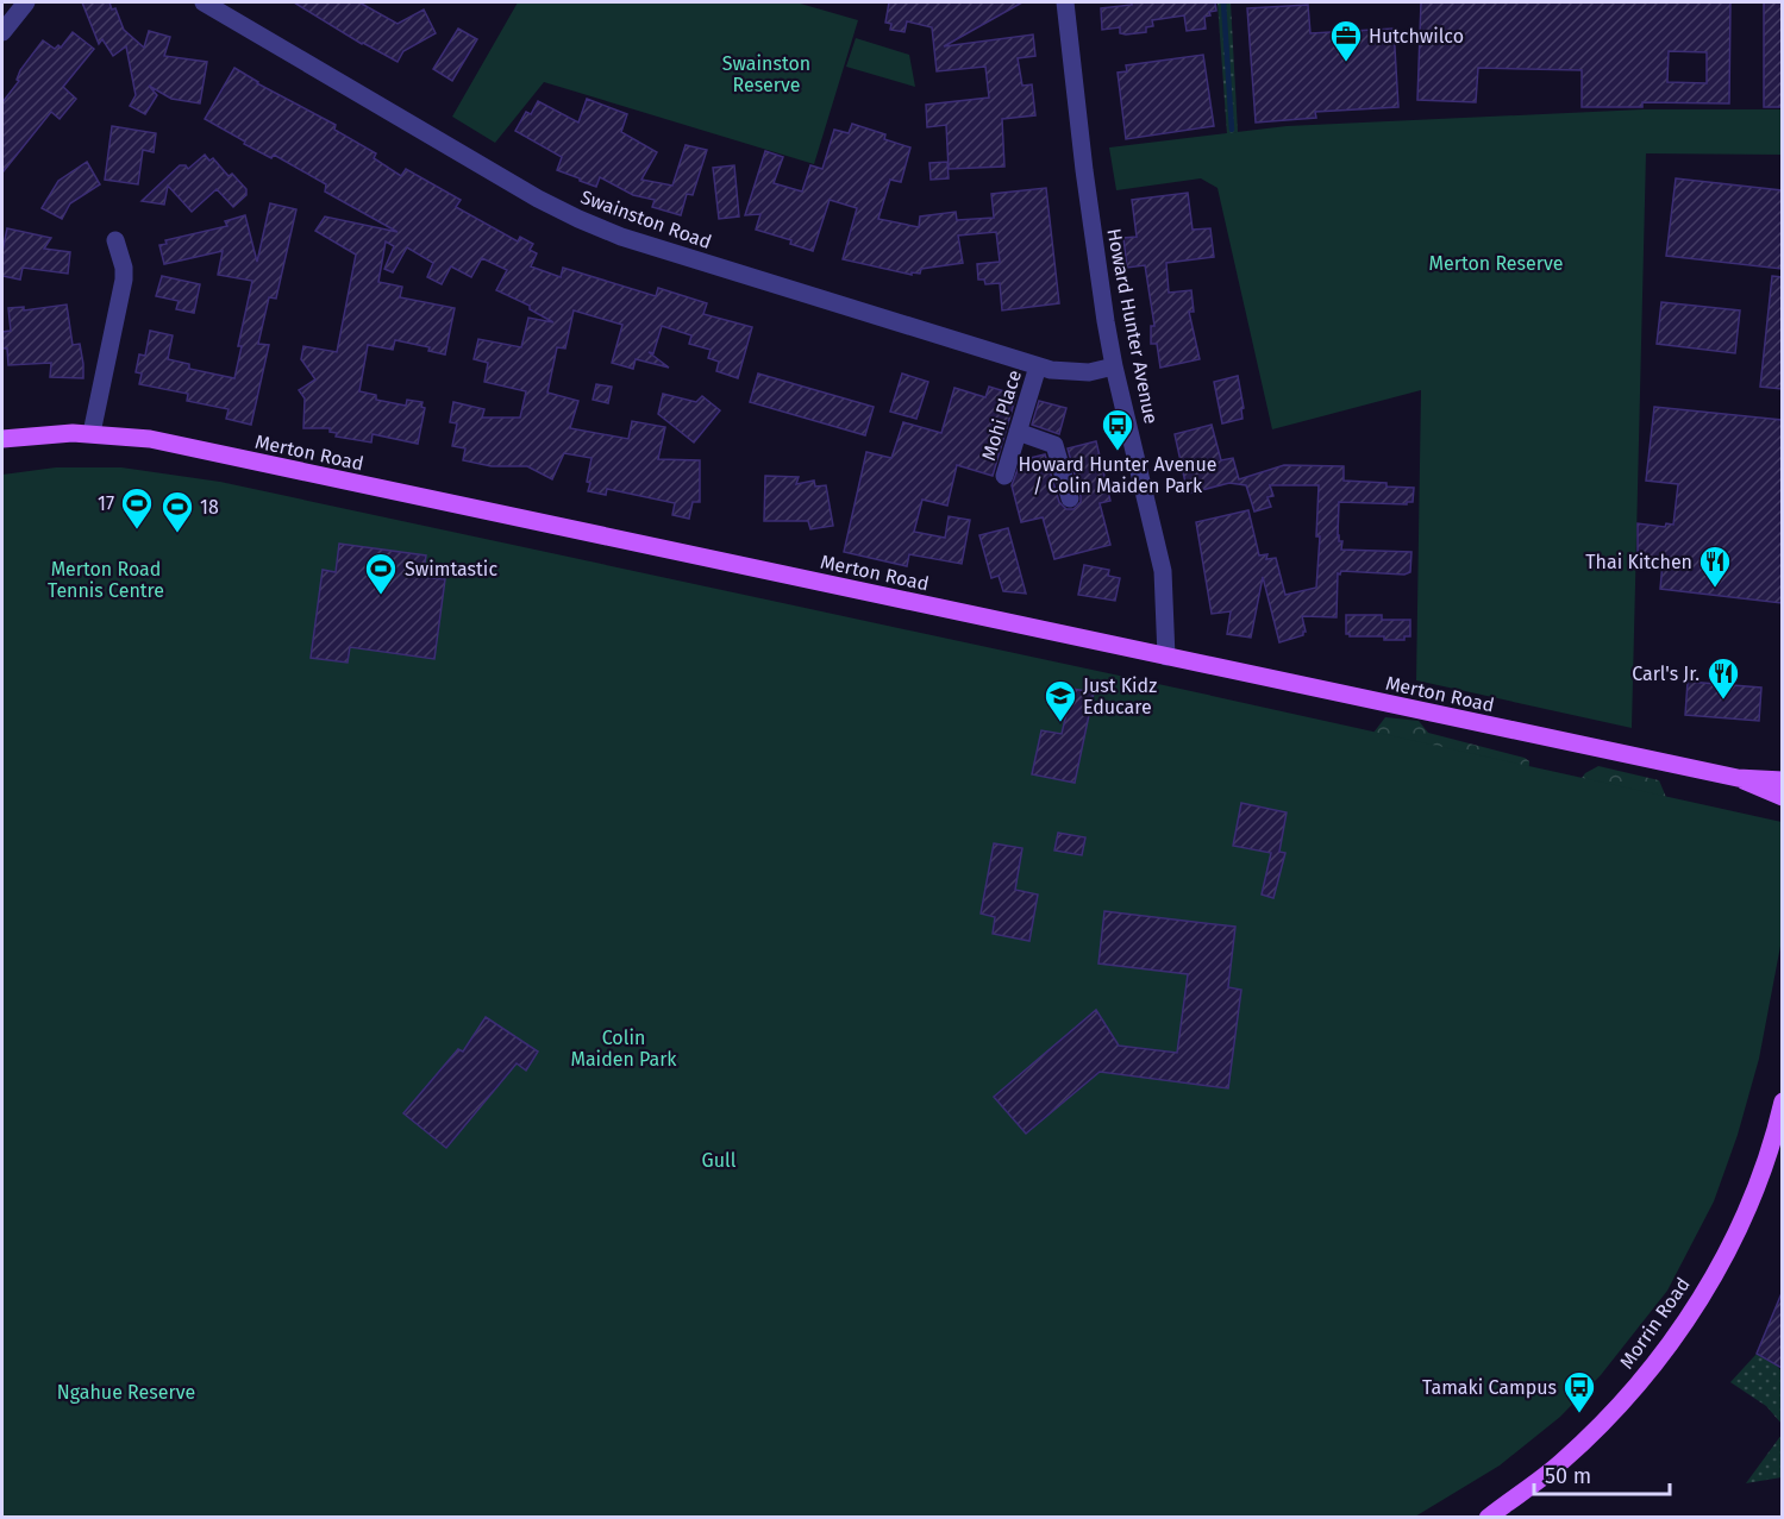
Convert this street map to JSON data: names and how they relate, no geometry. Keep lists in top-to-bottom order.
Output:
{
  "streets": {
    "main road": ["Merton Road", "Morrin Road"],
    "street": ["Swainston Road", "Howard Hunter Avenue", "Mohi Place"]
  },
  "crossings": [
    ["Swainston Road", "Howard Hunter Avenue"],
    ["Swainston Road", "Mohi Place"],
    ["Howard Hunter Avenue", "Merton Road"]
  ],
  "parks": [
    "Swainston Reserve",
    "Merton Reserve",
    "Merton Road Tennis Centre",
    "Colin Maiden Park",
    "Gull",
    "Ngahue Reserve"
  ],
  "places": {
    "office": ["Hutchwilco"],
    "bus stop": ["Howard Hunter Avenue / Colin Maiden Park", "Tamaki Campus"],
    "sports": ["17", "18", "Swimtastic"],
    "restaurant": ["Thai Kitchen", "Carl's Jr."],
    "school or university": ["Just Kidz Educare"]
  },
  "scale_bar": "50 m"
}
